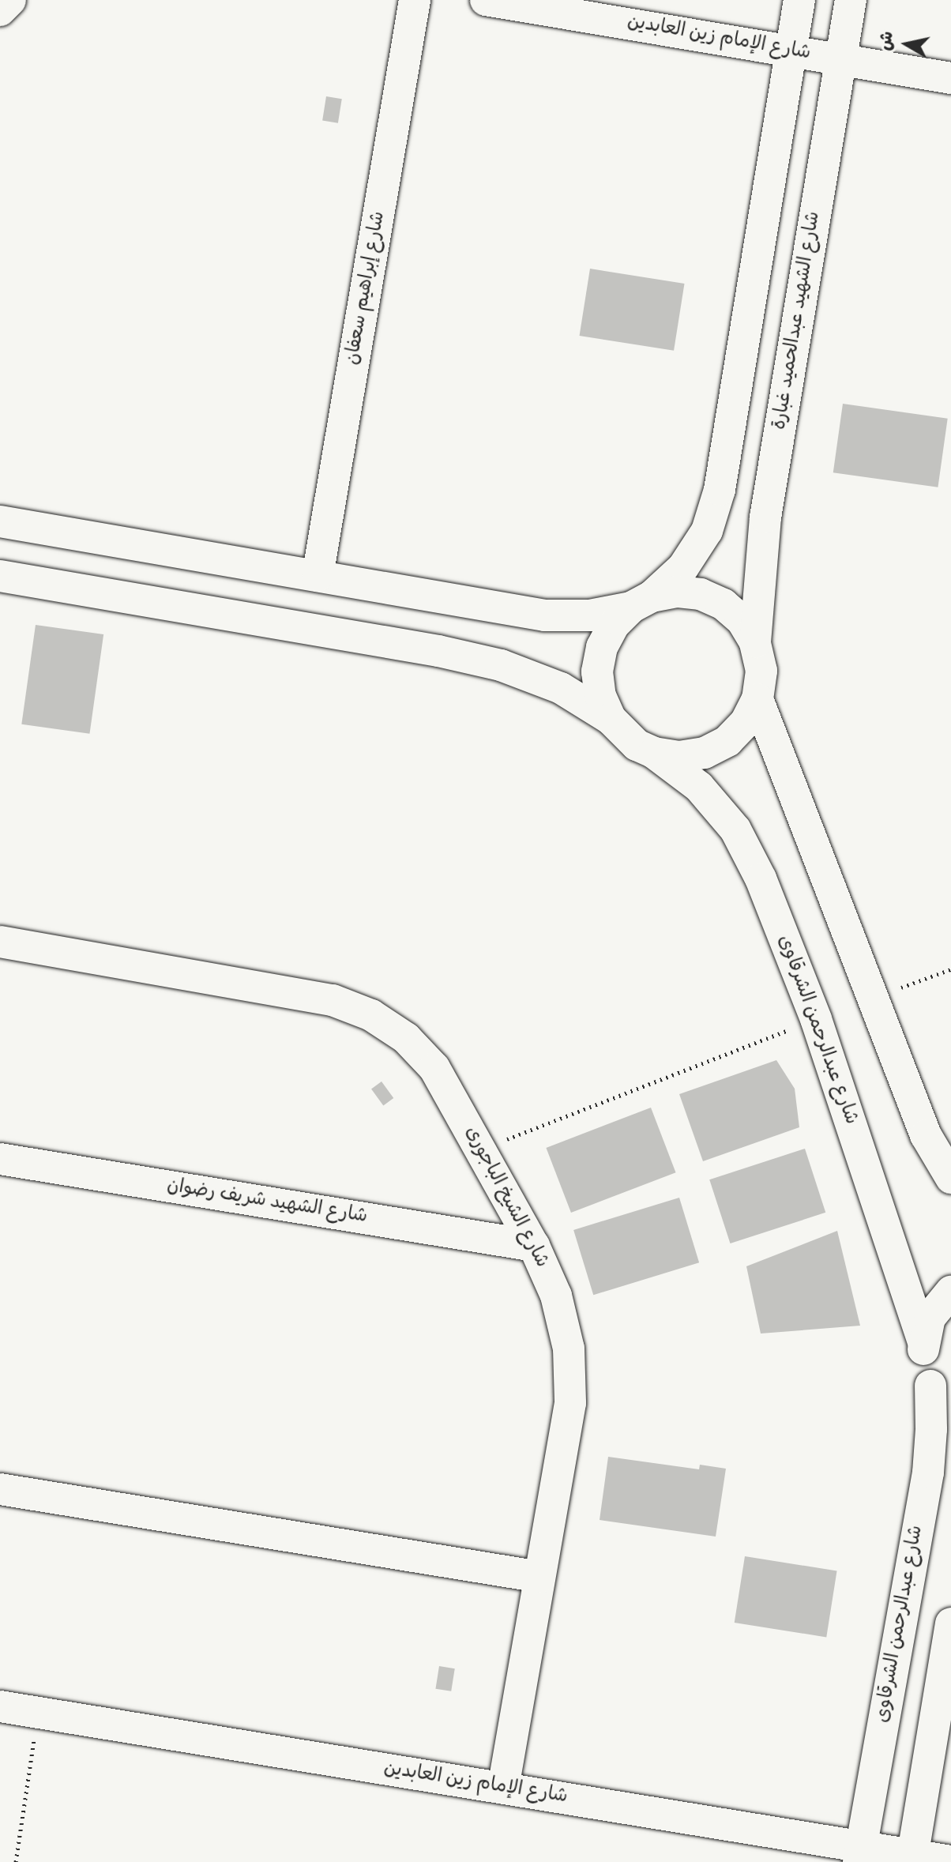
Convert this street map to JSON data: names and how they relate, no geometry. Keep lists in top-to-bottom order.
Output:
{
  "streets": {
    "street": [
      "شارع الإمام زين العابدين",
      "شارع إبراهيم سعفان",
      "شارع الشهيد عبدالحميد غبارة",
      "شارع عبدالرحمن الشرقاوى",
      "شارع الشيخ الباجورى",
      "شارع الشهيد شريف رضوان"
    ]
  },
  "crossings": [
    ["شارع الإمام زين العابدين", "شارع الشهيد عبدالحميد غبارة"],
    ["شارع الإمام زين العابدين", "شارع عبدالرحمن الشرقاوى"],
    ["شارع الإمام زين العابدين", "شارع الشيخ الباجورى"],
    ["شارع الشهيد عبدالحميد غبارة", "شارع عبدالرحمن الشرقاوى"],
    ["شارع الشيخ الباجورى", "شارع الشهيد شريف رضوان"]
  ],
  "north": "left"
}
